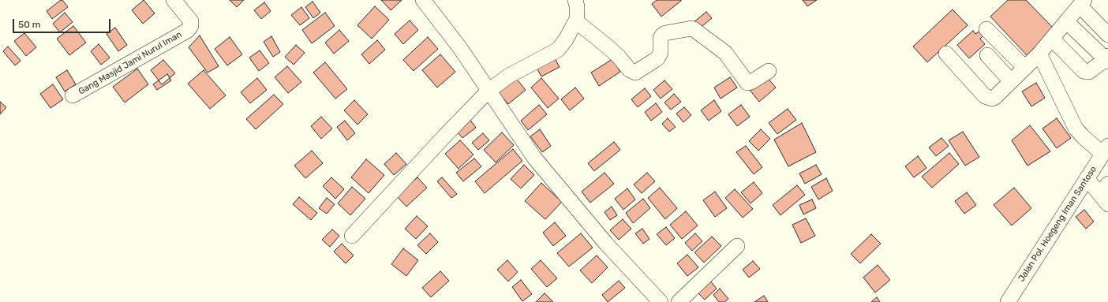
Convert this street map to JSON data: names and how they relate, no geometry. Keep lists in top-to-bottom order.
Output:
{
  "streets": {
    "street": ["Gang Masjid Jami Nurul Iman", "Jalan Pol. Hoegeng Iman Santoso"]
  },
  "scale_bar": "50 m"
}
